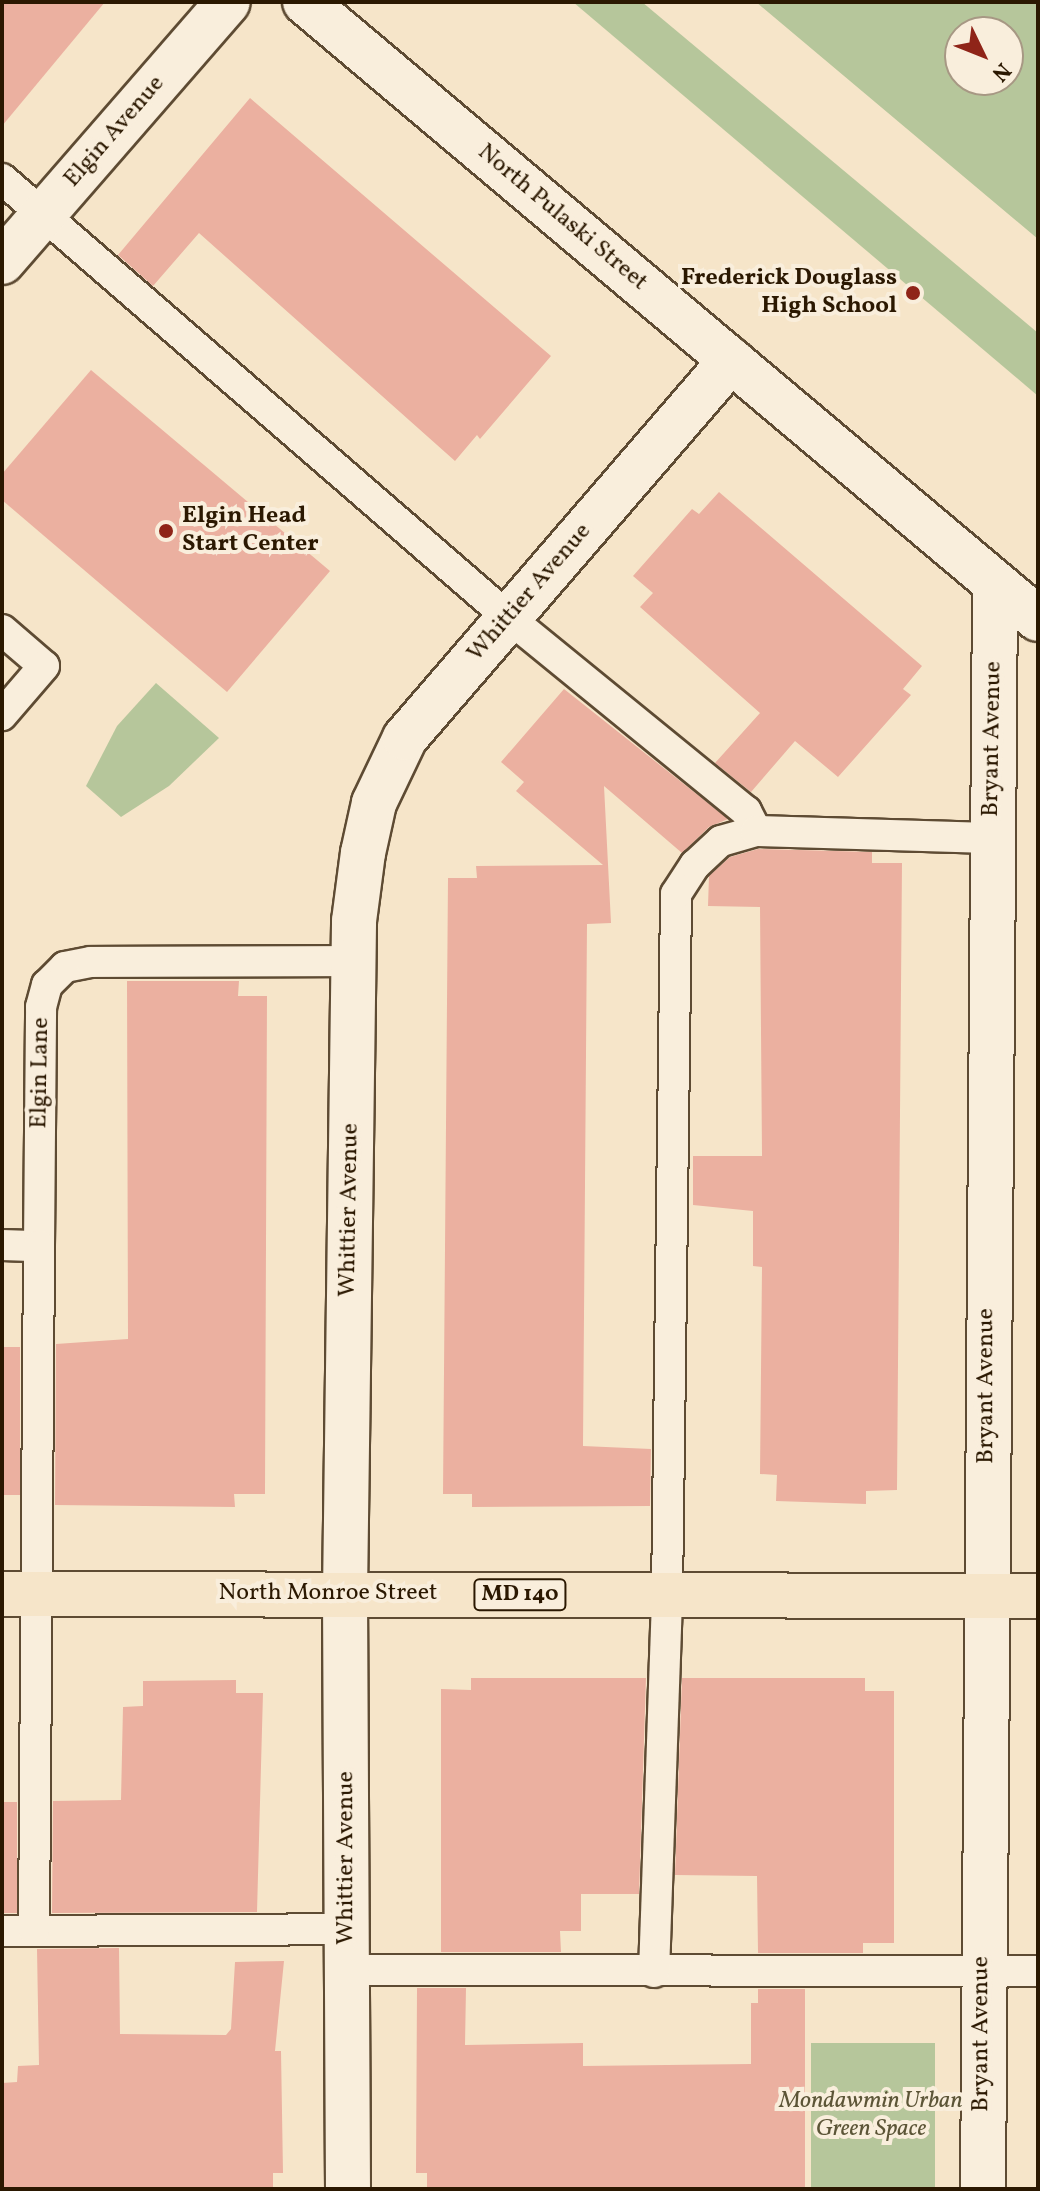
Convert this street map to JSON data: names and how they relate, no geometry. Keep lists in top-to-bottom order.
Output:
{
  "streets": {
    "main road": ["North Monroe Street", "MD 140"],
    "street": [
      "Elgin Avenue",
      "North Pulaski Street",
      "Whittier Avenue",
      "Bryant Avenue"
    ],
    "lane": ["Elgin Lane"]
  },
  "crossings": [
    ["North Pulaski Street", "Whittier Avenue"],
    ["North Pulaski Street", "Bryant Avenue"],
    ["Whittier Avenue", "Elgin Lane"],
    ["Whittier Avenue", "North Monroe Street"],
    ["Bryant Avenue", "North Monroe Street"],
    ["Elgin Lane", "North Monroe Street"]
  ],
  "parks": ["Mondawmin Urban Green Space"],
  "places": ["Frederick Douglass High School", "Elgin Head Start Center"],
  "north": "bottom right"
}
